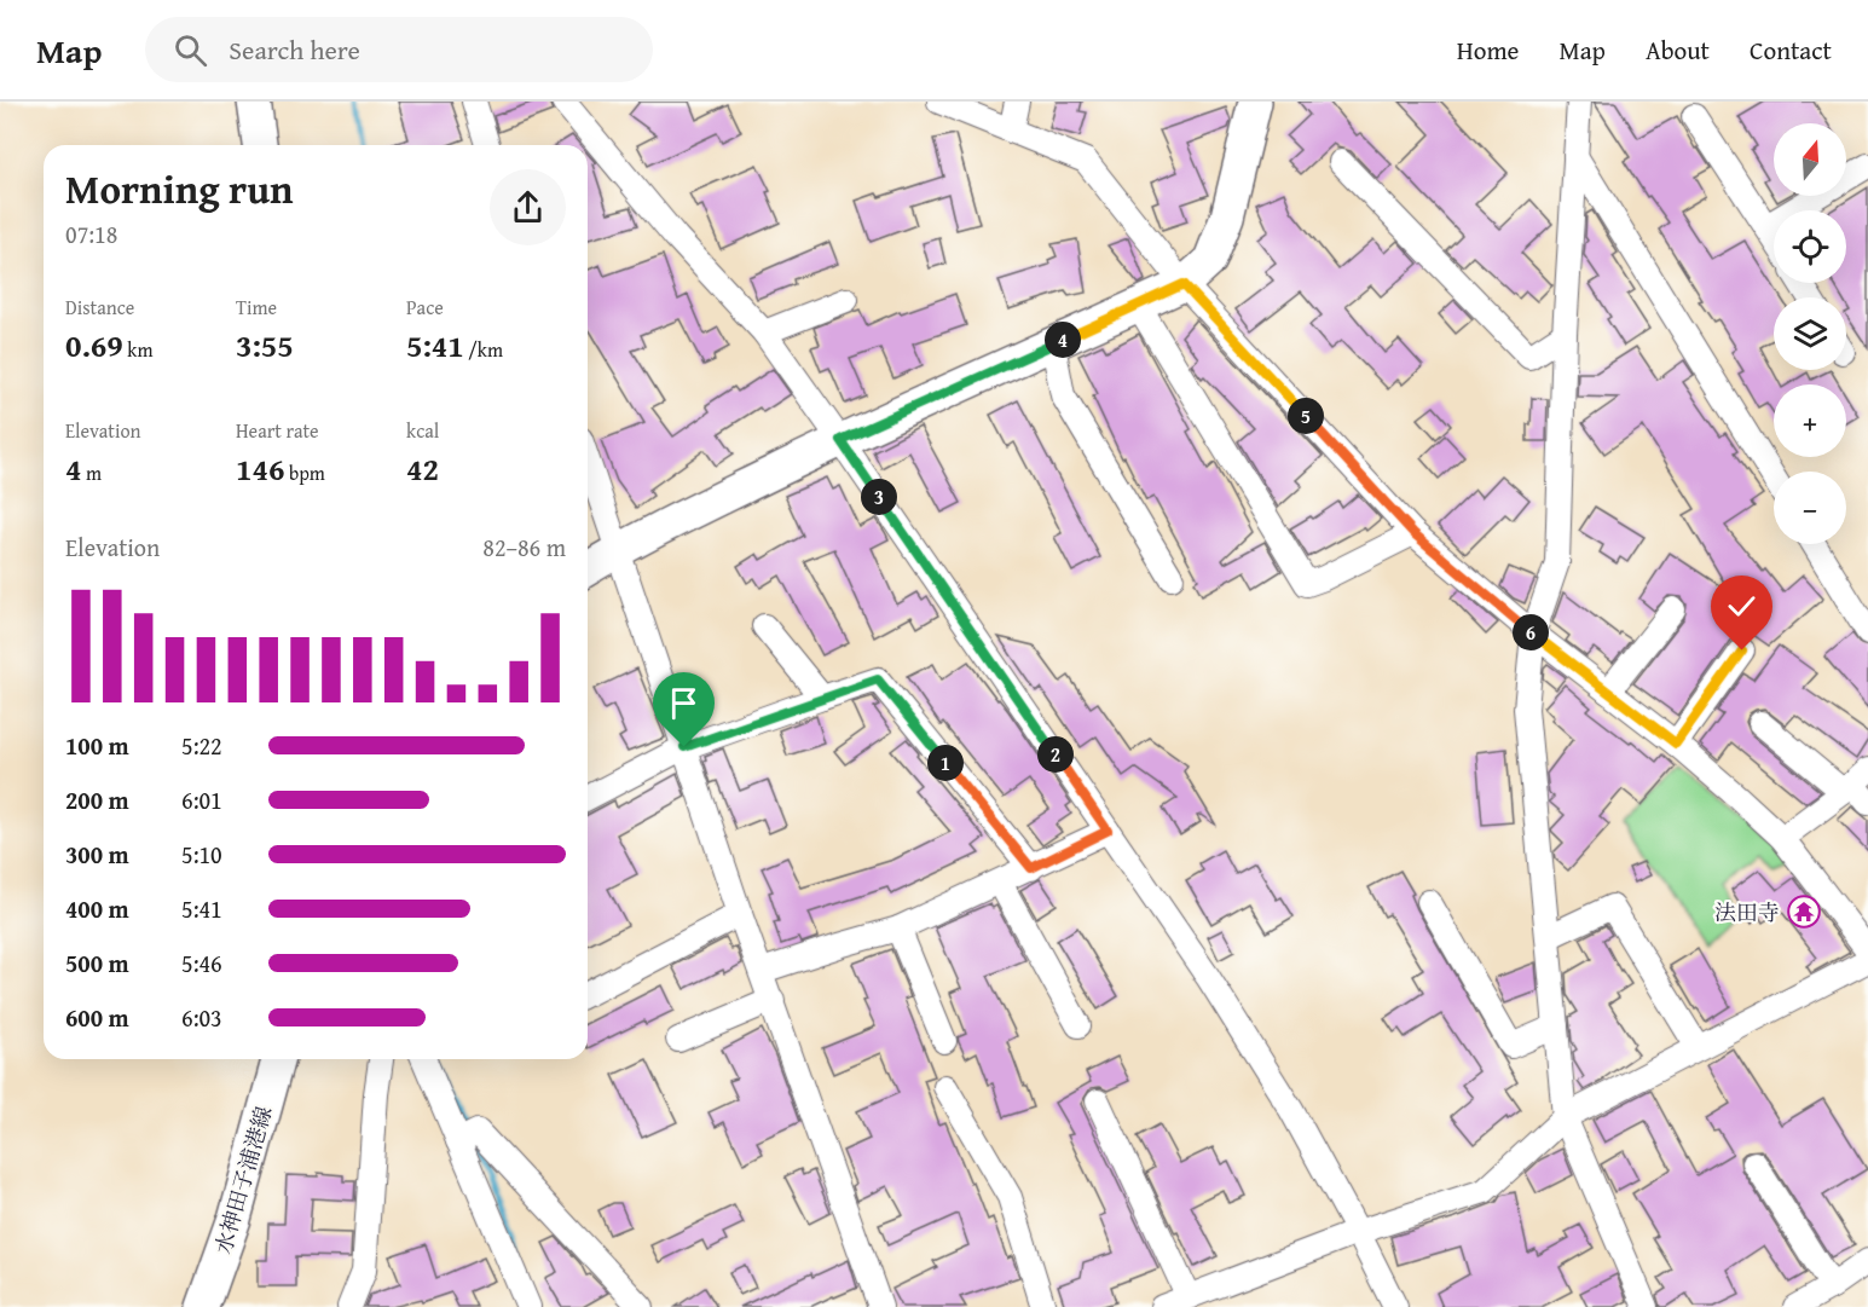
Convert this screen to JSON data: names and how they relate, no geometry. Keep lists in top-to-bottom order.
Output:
{
  "streets": {
    "street": ["水神田子浦港線"]
  },
  "places": {
    "temple": ["法田寺"]
  },
  "north": "top",
  "page": {
    "header": "Map",
    "search": "Search here",
    "nav": [
      "Home",
      "Map",
      "About",
      "Contact"
    ],
    "map_buttons": ["+", "−"],
    "heading": ["Morning run", "07:18"],
    "stats": [
      ["Distance", "0.69 km"],
      ["Time", "3:55"],
      ["Pace", "5:41 /km"],
      ["Elevation", "4 m"],
      ["Heart rate", "146 bpm"],
      ["kcal", "42"]
    ],
    "pins": [
      "4",
      "5",
      "3",
      "6",
      "2",
      "1"
    ],
    "chart": ["Elevation", "82–86 m"],
    "list": [
      {
        "name": "100 m",
        "note": "5:22"
      },
      {
        "name": "200 m",
        "note": "6:01"
      },
      {
        "name": "300 m",
        "note": "5:10"
      },
      {
        "name": "400 m",
        "note": "5:41"
      },
      {
        "name": "500 m",
        "note": "5:46"
      },
      {
        "name": "600 m",
        "note": "6:03"
      }
    ]
  }
}
